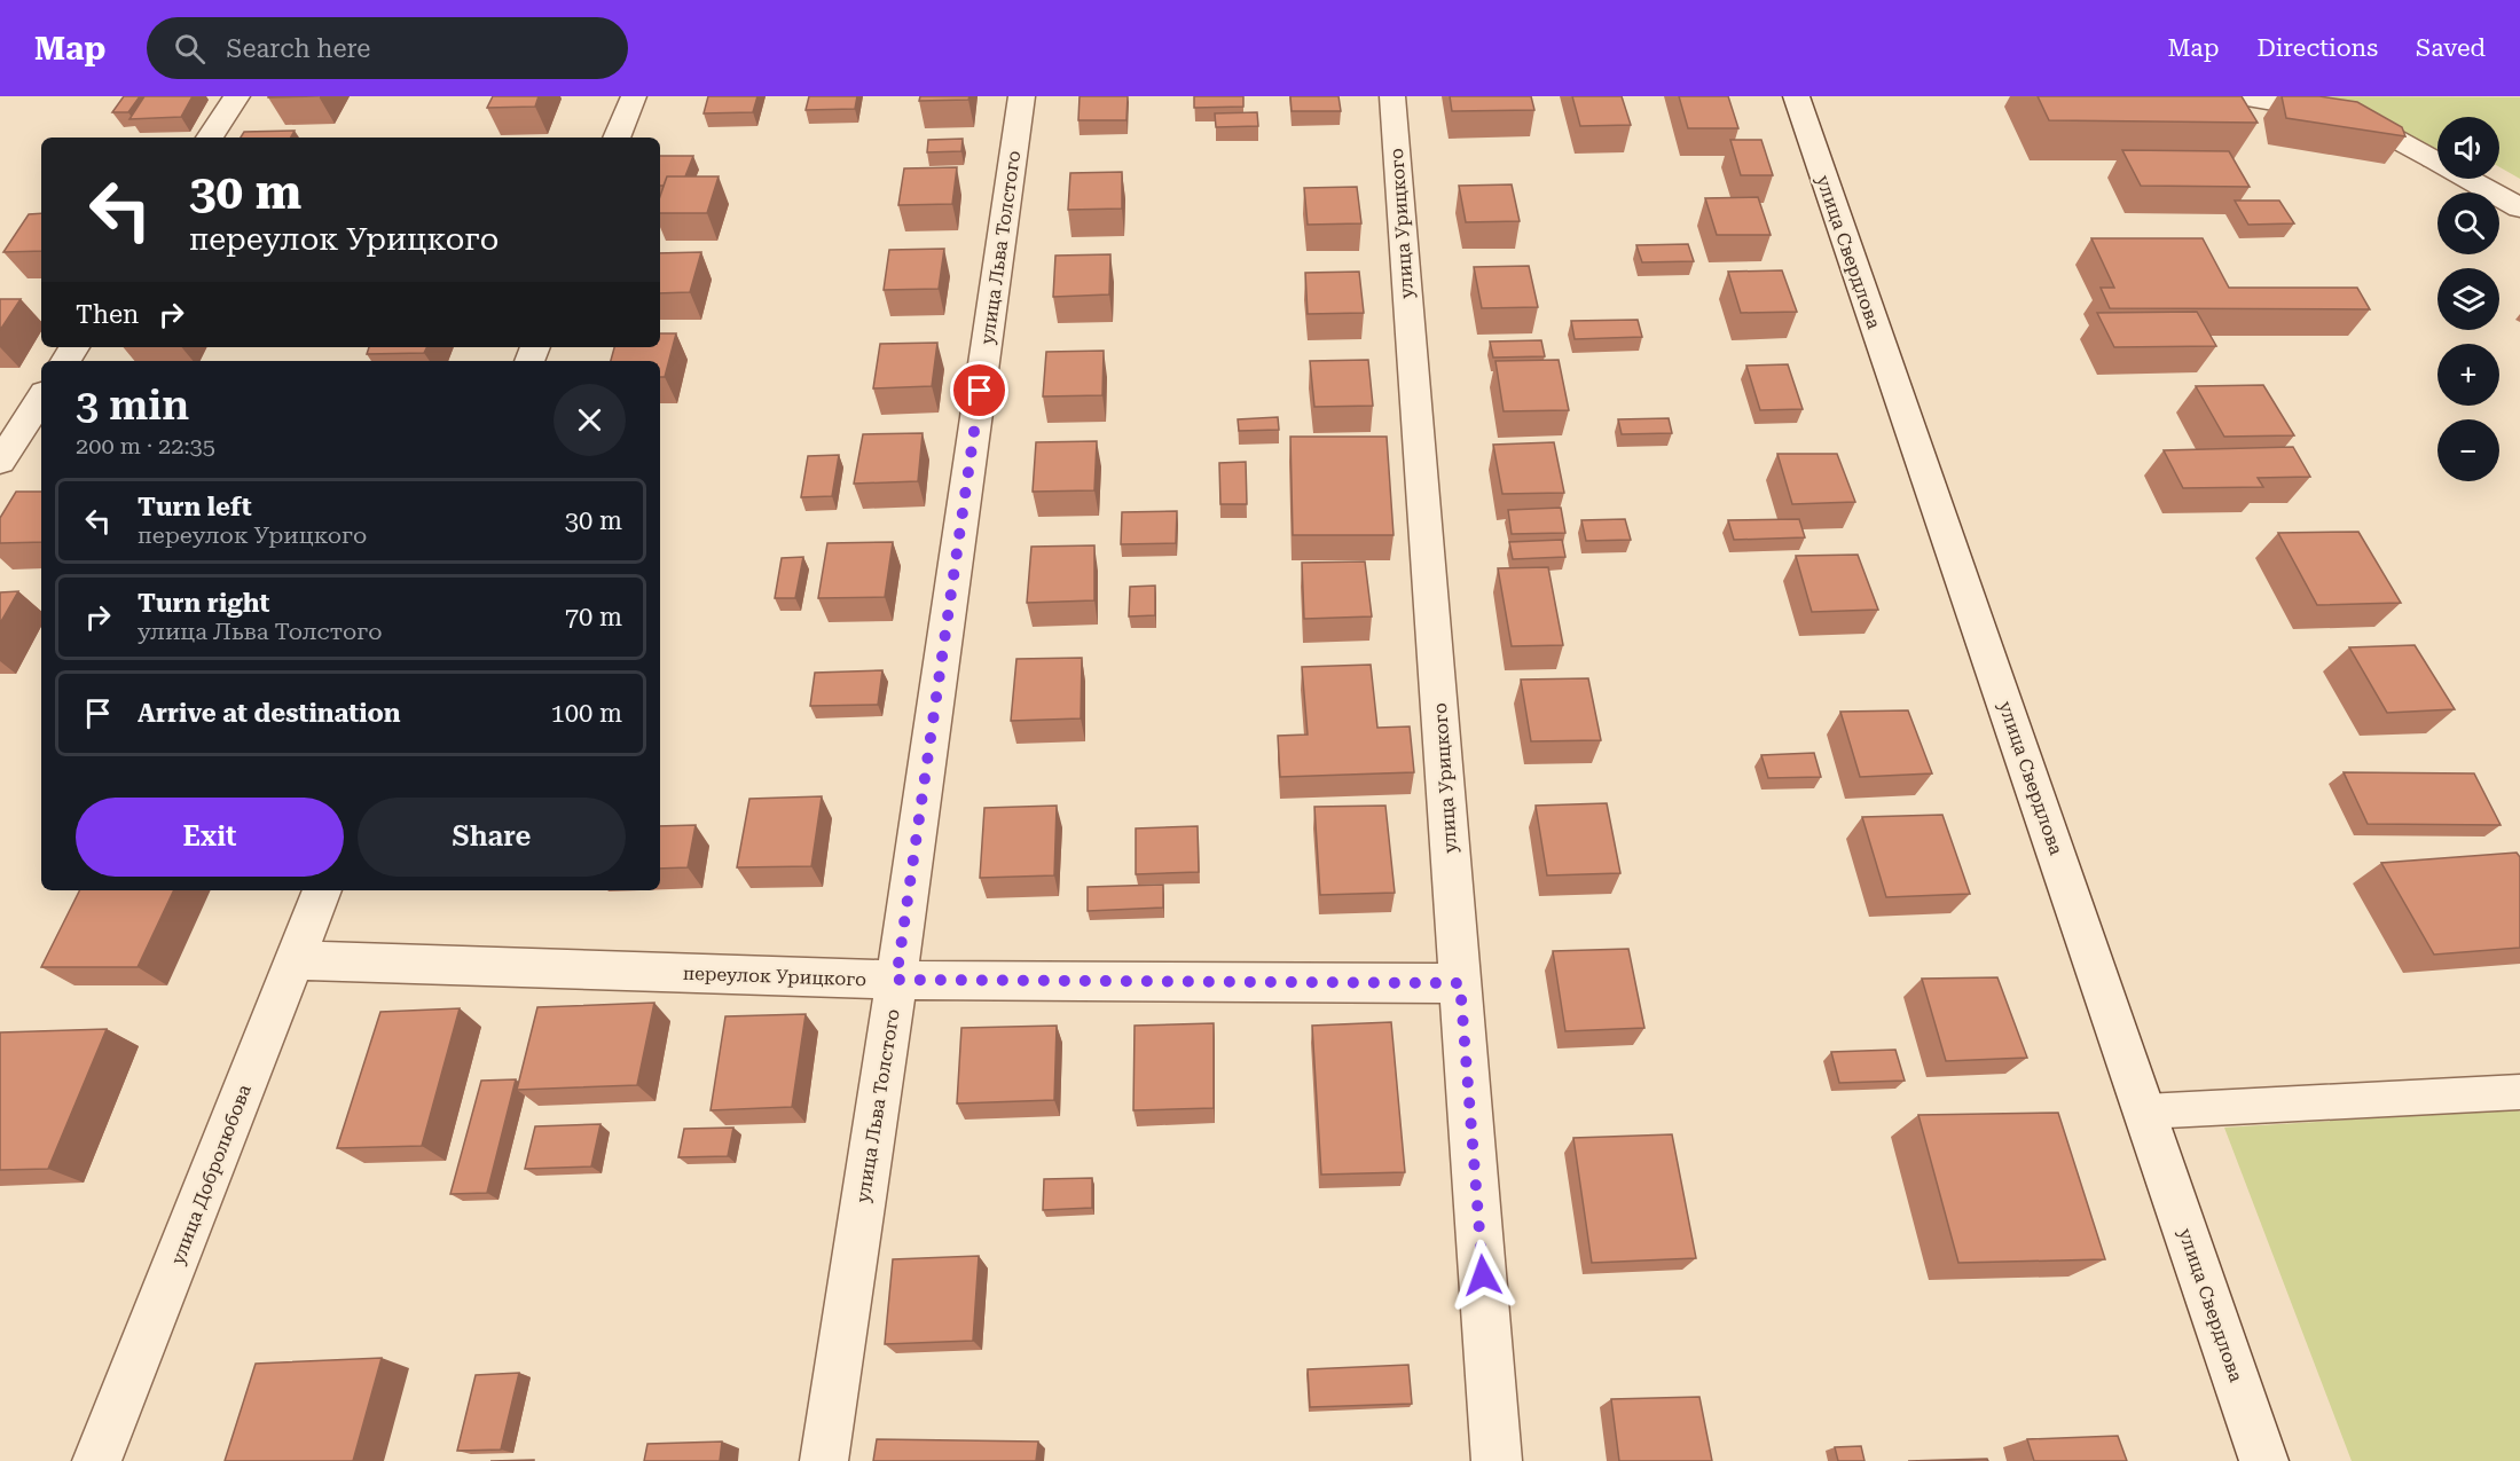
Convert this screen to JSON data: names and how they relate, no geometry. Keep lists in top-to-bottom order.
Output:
{
  "streets": {
    "street": [
      "улица Урицкого",
      "улица Льва Толстого",
      "улица Свердлова",
      "переулок Урицкого",
      "улица Добролюбова"
    ]
  },
  "crossings": [
    ["улица Урицкого", "переулок Урицкого"],
    ["улица Льва Толстого", "переулок Урицкого"],
    ["переулок Урицкого", "улица Добролюбова"]
  ],
  "page": {
    "header": "Map",
    "search": "Search here",
    "nav": ["Map", "Directions", "Saved"],
    "map_buttons": ["+", "−"],
    "turn": ["30 m", "переулок Урицкого"],
    "then": "Then",
    "heading": ["3 min", "200 m · 22:35"],
    "list": [
      {
        "name": "Turn left",
        "note": "переулок Урицкого",
        "value": "30 m"
      },
      {
        "name": "Turn right",
        "note": "улица Льва Толстого",
        "value": "70 m"
      },
      {
        "name": "Arrive at destination",
        "value": "100 m"
      }
    ],
    "buttons": ["Exit", "Share"]
  }
}
